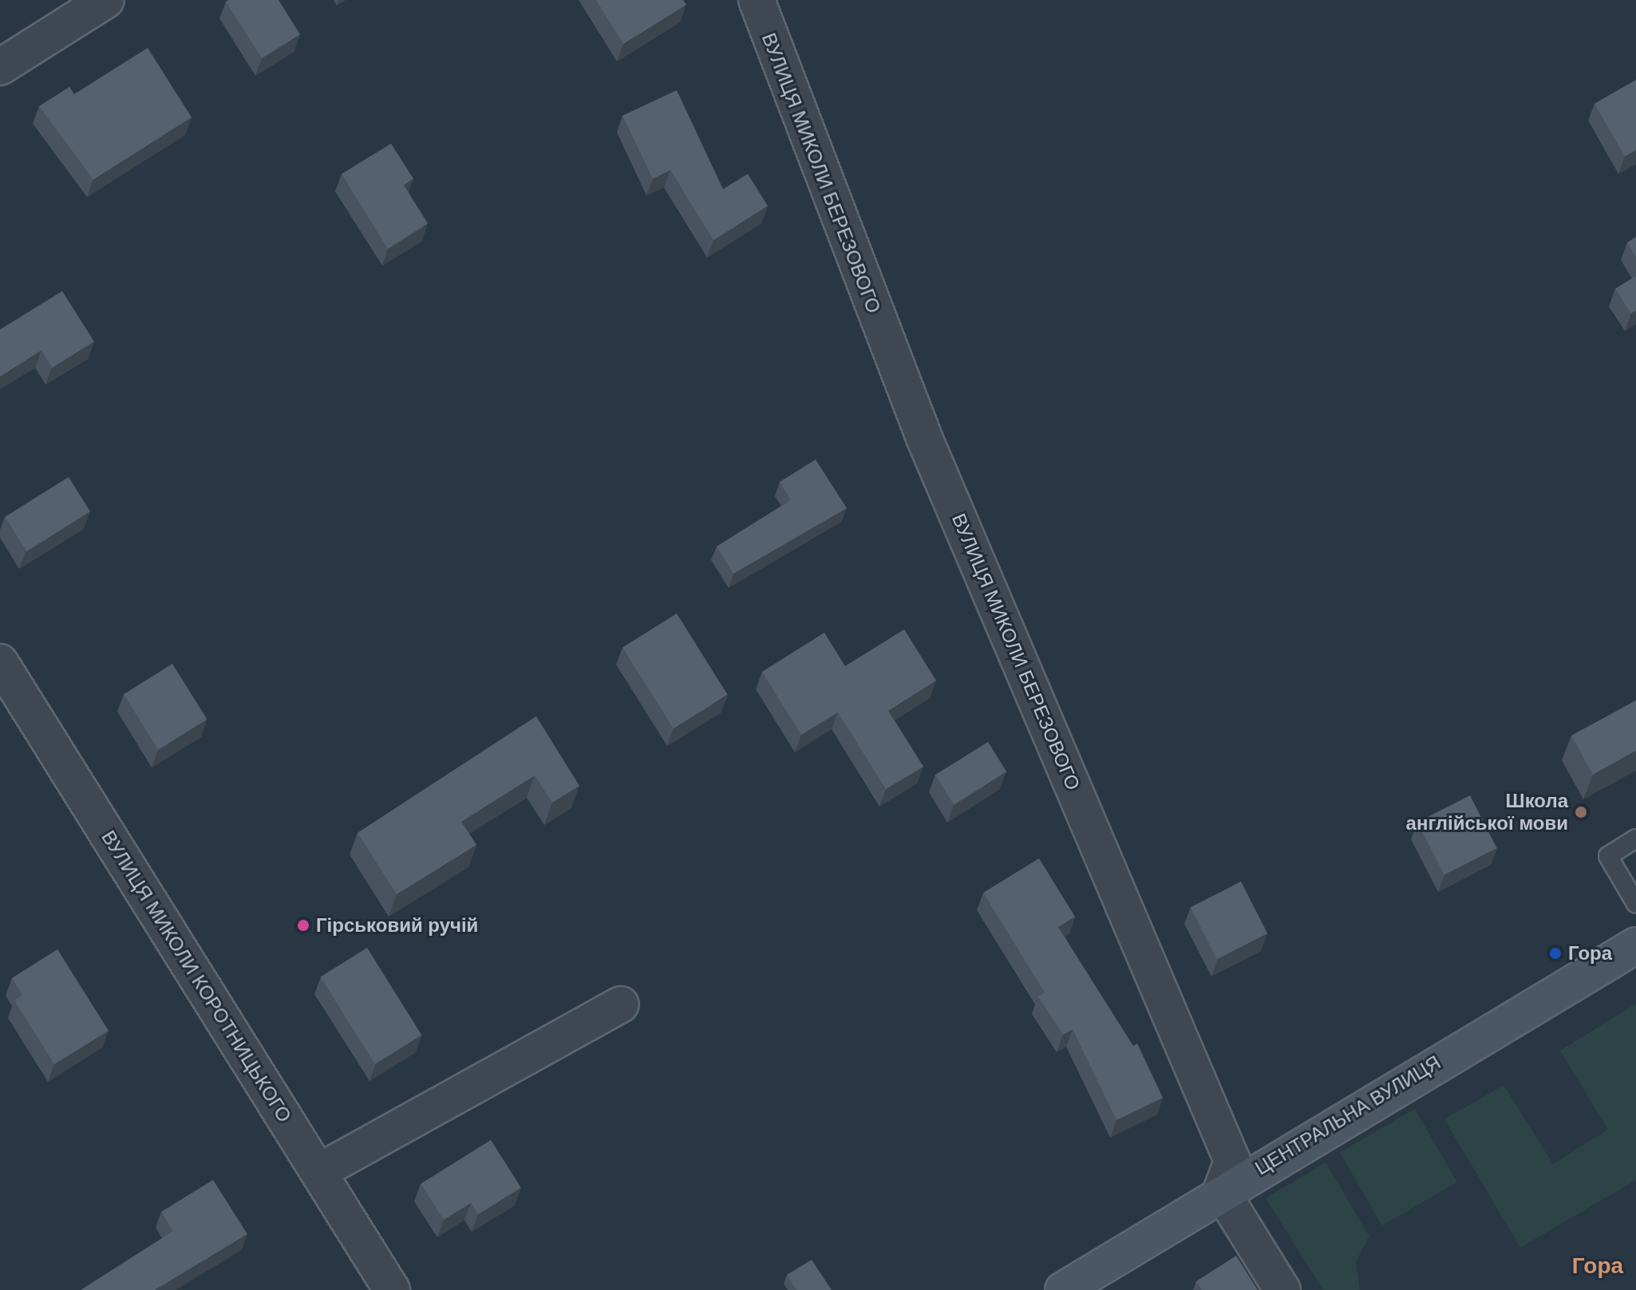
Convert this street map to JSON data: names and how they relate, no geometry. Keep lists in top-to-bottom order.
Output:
{
  "streets": {
    "main road": ["ЦЕНТРАЛЬНА ВУЛИЦЯ"],
    "street": ["ВУЛИЦЯ МИКОЛИ БЕРЕЗОВОГО", "ВУЛИЦЯ МИКОЛИ КОРОТНИЦЬКОГО"]
  },
  "crossings": [
    ["ВУЛИЦЯ МИКОЛИ БЕРЕЗОВОГО", "ЦЕНТРАЛЬНА ВУЛИЦЯ"]
  ],
  "districts": ["Гора"],
  "places": ["Школа англійської мови", "Гірськовий ручій", "Гора"]
}
